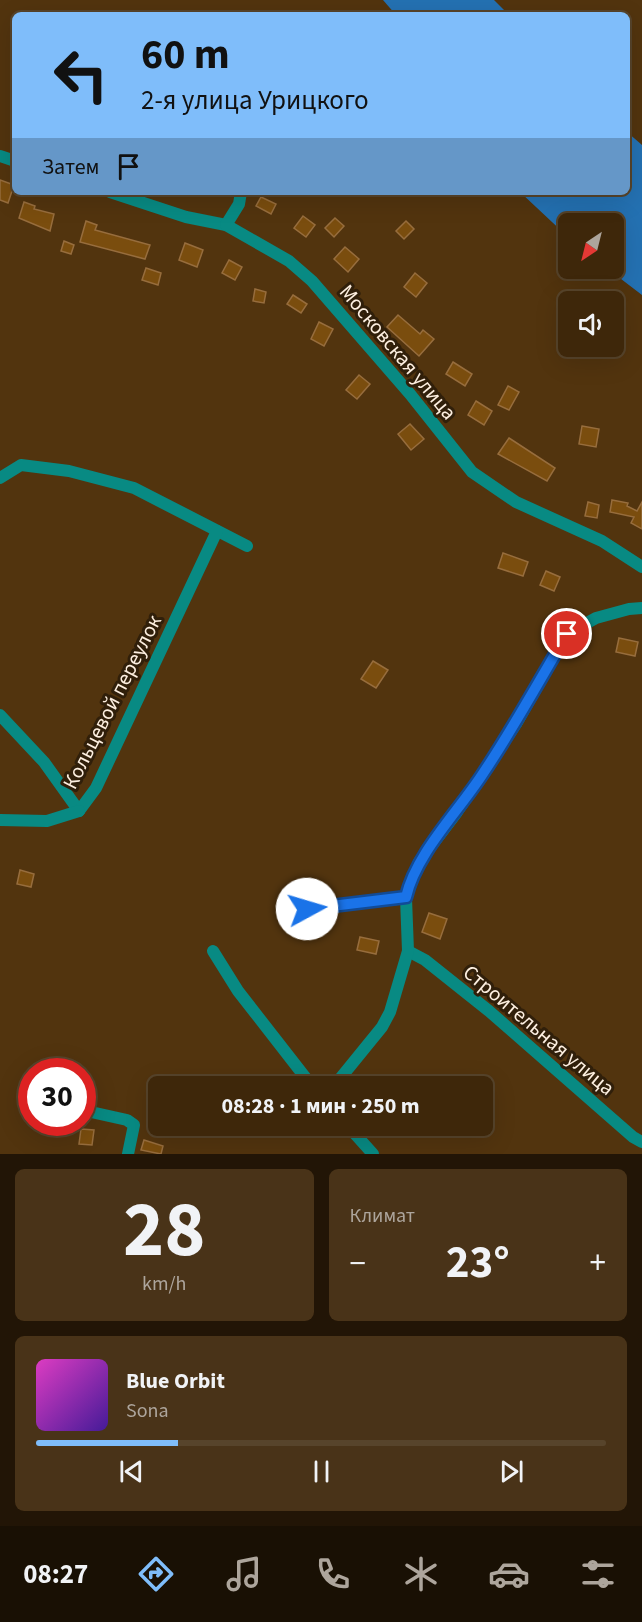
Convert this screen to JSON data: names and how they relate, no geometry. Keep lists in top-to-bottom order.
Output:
{
  "streets": {
    "street": ["Московская улица", "Кольцевой переулок", "Строительная улица"]
  },
  "north": "bottom left",
  "page": {
    "turn": ["60 m", "2-я улица Урицкого"],
    "then": "Затем",
    "limit": "30",
    "trip": "08:28 · 1 мин · 250 m",
    "tile": [
      ["28", "km/h"],
      "Климат"
    ],
    "heat": ["−", "23°", "+"],
    "song": ["Blue Orbit", "Sona"],
    "tabs": "08:27"
  }
}
